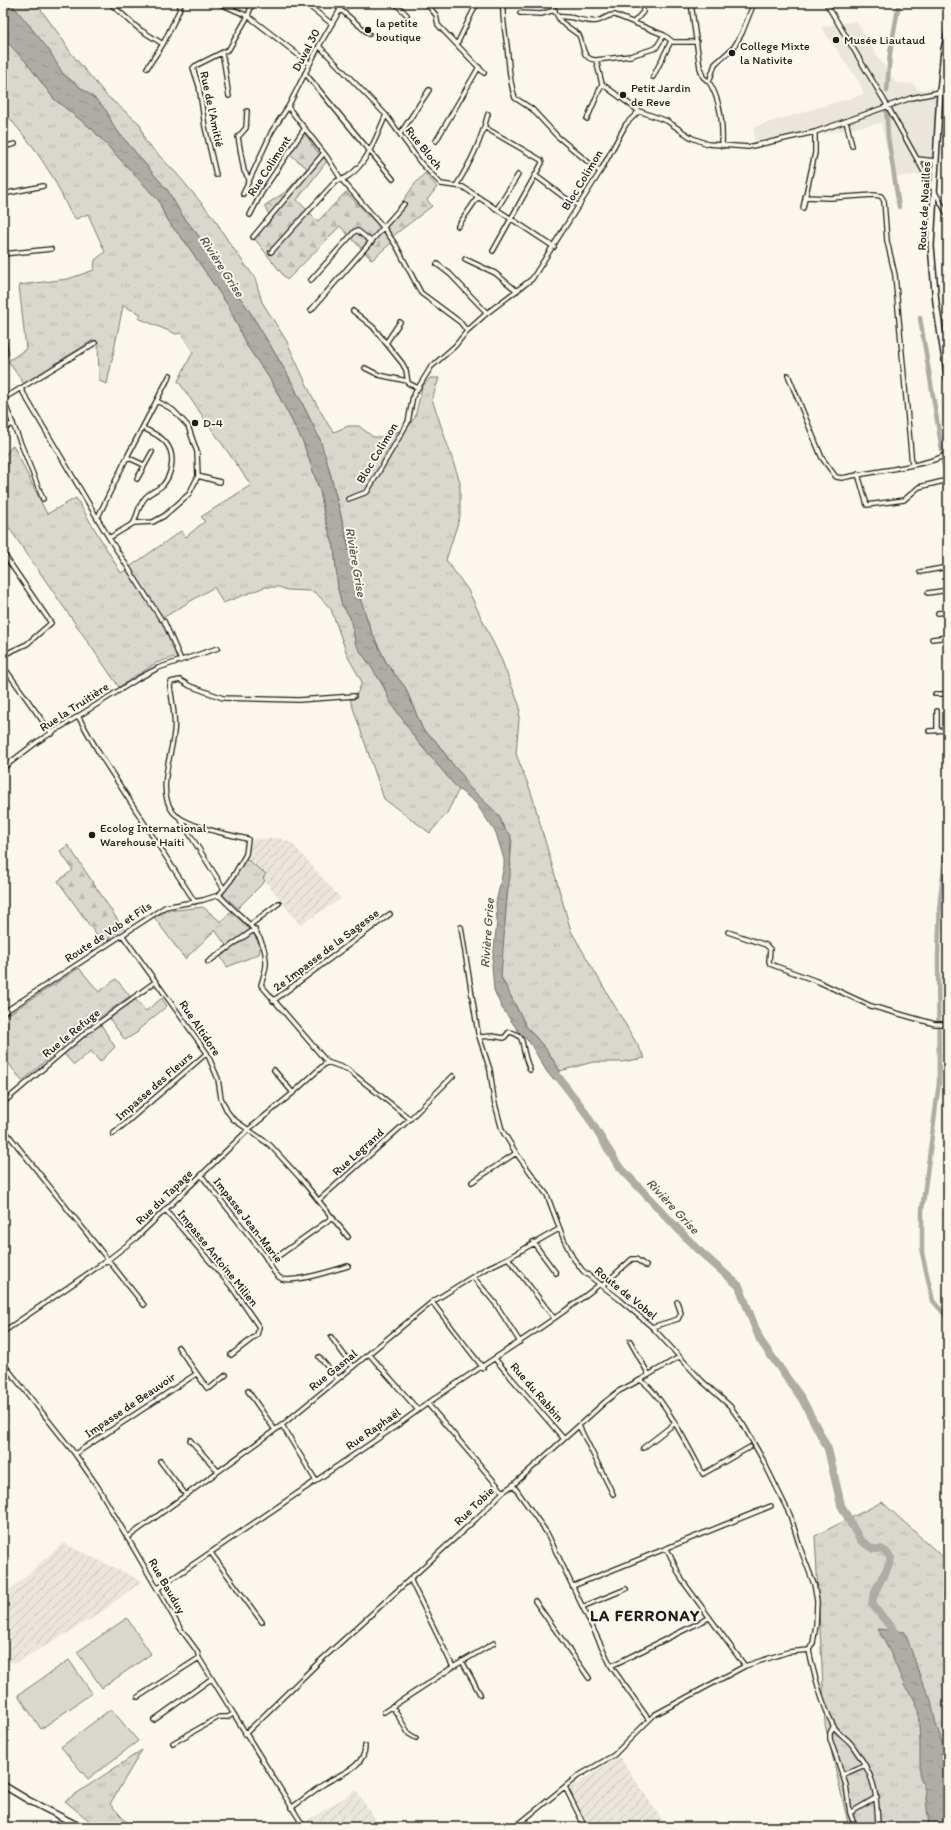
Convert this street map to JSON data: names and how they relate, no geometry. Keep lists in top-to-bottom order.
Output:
{
  "streets": {
    "street": [
      "Duval 30",
      "Rue de l'Amitié",
      "Rue Bloch",
      "Rue Colimont",
      "Bloc Colimon",
      "Route de Noailles",
      "Rue la Truitière",
      "Route de Vob et Fils",
      "2e Impasse de la Sagesse",
      "Rue Altidore",
      "Rue le Refuge",
      "Impasse des Fleurs",
      "Rue Legrand",
      "Rue du Tapage",
      "Impasse Jean-Marie",
      "Impasse Antoine Milien",
      "Route de Vobel",
      "Rue Gasnal",
      "Rue du Rabbin",
      "Impasse de Beauvoir",
      "Rue Raphaël",
      "Rue Tobie",
      "Rue Bauduy"
    ]
  },
  "crossings": [
    ["Duval 30", "Rue Bloch"],
    ["Rue Bloch", "Bloc Colimon"],
    ["Route de Vob et Fils", "Rue Altidore"],
    ["Rue Altidore", "Rue le Refuge"],
    ["Rue Altidore", "Impasse des Fleurs"],
    ["Rue Altidore", "Rue Legrand"],
    ["Rue Altidore", "Rue du Tapage"],
    ["Rue du Tapage", "Impasse Jean-Marie"],
    ["Rue du Tapage", "Impasse Antoine Milien"],
    ["Route de Vobel", "Rue Gasnal"],
    ["Route de Vobel", "Rue Raphaël"],
    ["Route de Vobel", "Rue Tobie"],
    ["Rue Gasnal", "Rue Bauduy"],
    ["Rue du Rabbin", "Rue Raphaël"],
    ["Rue du Rabbin", "Rue Tobie"],
    ["Impasse de Beauvoir", "Rue Bauduy"],
    ["Rue Raphaël", "Rue Bauduy"],
    ["Rue Tobie", "Rue Bauduy"]
  ],
  "districts": ["LA FERRONAY"],
  "water": ["Rivière Grise"],
  "places": [
    "la petite boutique",
    "Musée Liautaud",
    "College Mixte la Nativite",
    "Petit Jardin de Reve",
    "D-4",
    "Ecolog International Warehouse Haiti"
  ]
}
